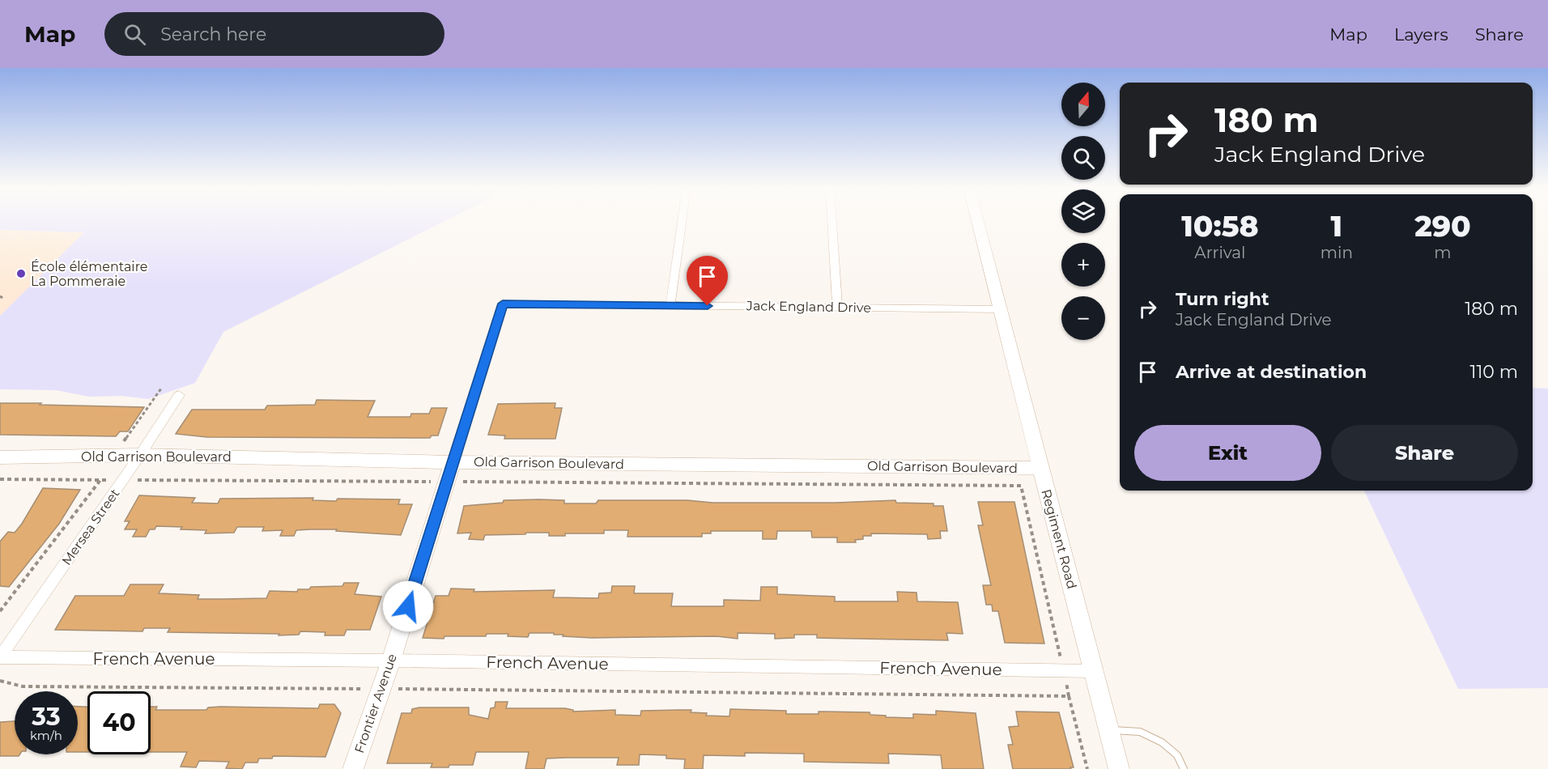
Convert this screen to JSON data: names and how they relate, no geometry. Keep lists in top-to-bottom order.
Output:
{
  "streets": {
    "street": [
      "Jack England Drive",
      "Old Garrison Boulevard",
      "Mersea Street",
      "Regiment Road",
      "French Avenue",
      "Frontier Avenue"
    ]
  },
  "crossings": [
    ["Jack England Drive", "Regiment Road"],
    ["Jack England Drive", "Frontier Avenue"],
    ["Old Garrison Boulevard", "Mersea Street"],
    ["Old Garrison Boulevard", "Regiment Road"],
    ["Old Garrison Boulevard", "Frontier Avenue"],
    ["Mersea Street", "French Avenue"],
    ["Regiment Road", "French Avenue"],
    ["French Avenue", "Frontier Avenue"]
  ],
  "places": ["École élémentaire La Pommeraie"],
  "north": "top",
  "page": {
    "header": "Map",
    "search": "Search here",
    "nav": ["Map", "Layers", "Share"],
    "map_buttons": ["+", "−"],
    "turn": ["180 m", "Jack England Drive"],
    "eta": [
      "10:58",
      "Arrival",
      "1",
      "min",
      "290",
      "m"
    ],
    "list": [
      {
        "name": "Turn right",
        "note": "Jack England Drive",
        "value": "180 m"
      },
      {
        "name": "Arrive at destination",
        "value": "110 m"
      }
    ],
    "buttons": ["Exit", "Share"],
    "speed": "33 km/h",
    "limit": "40"
  }
}
